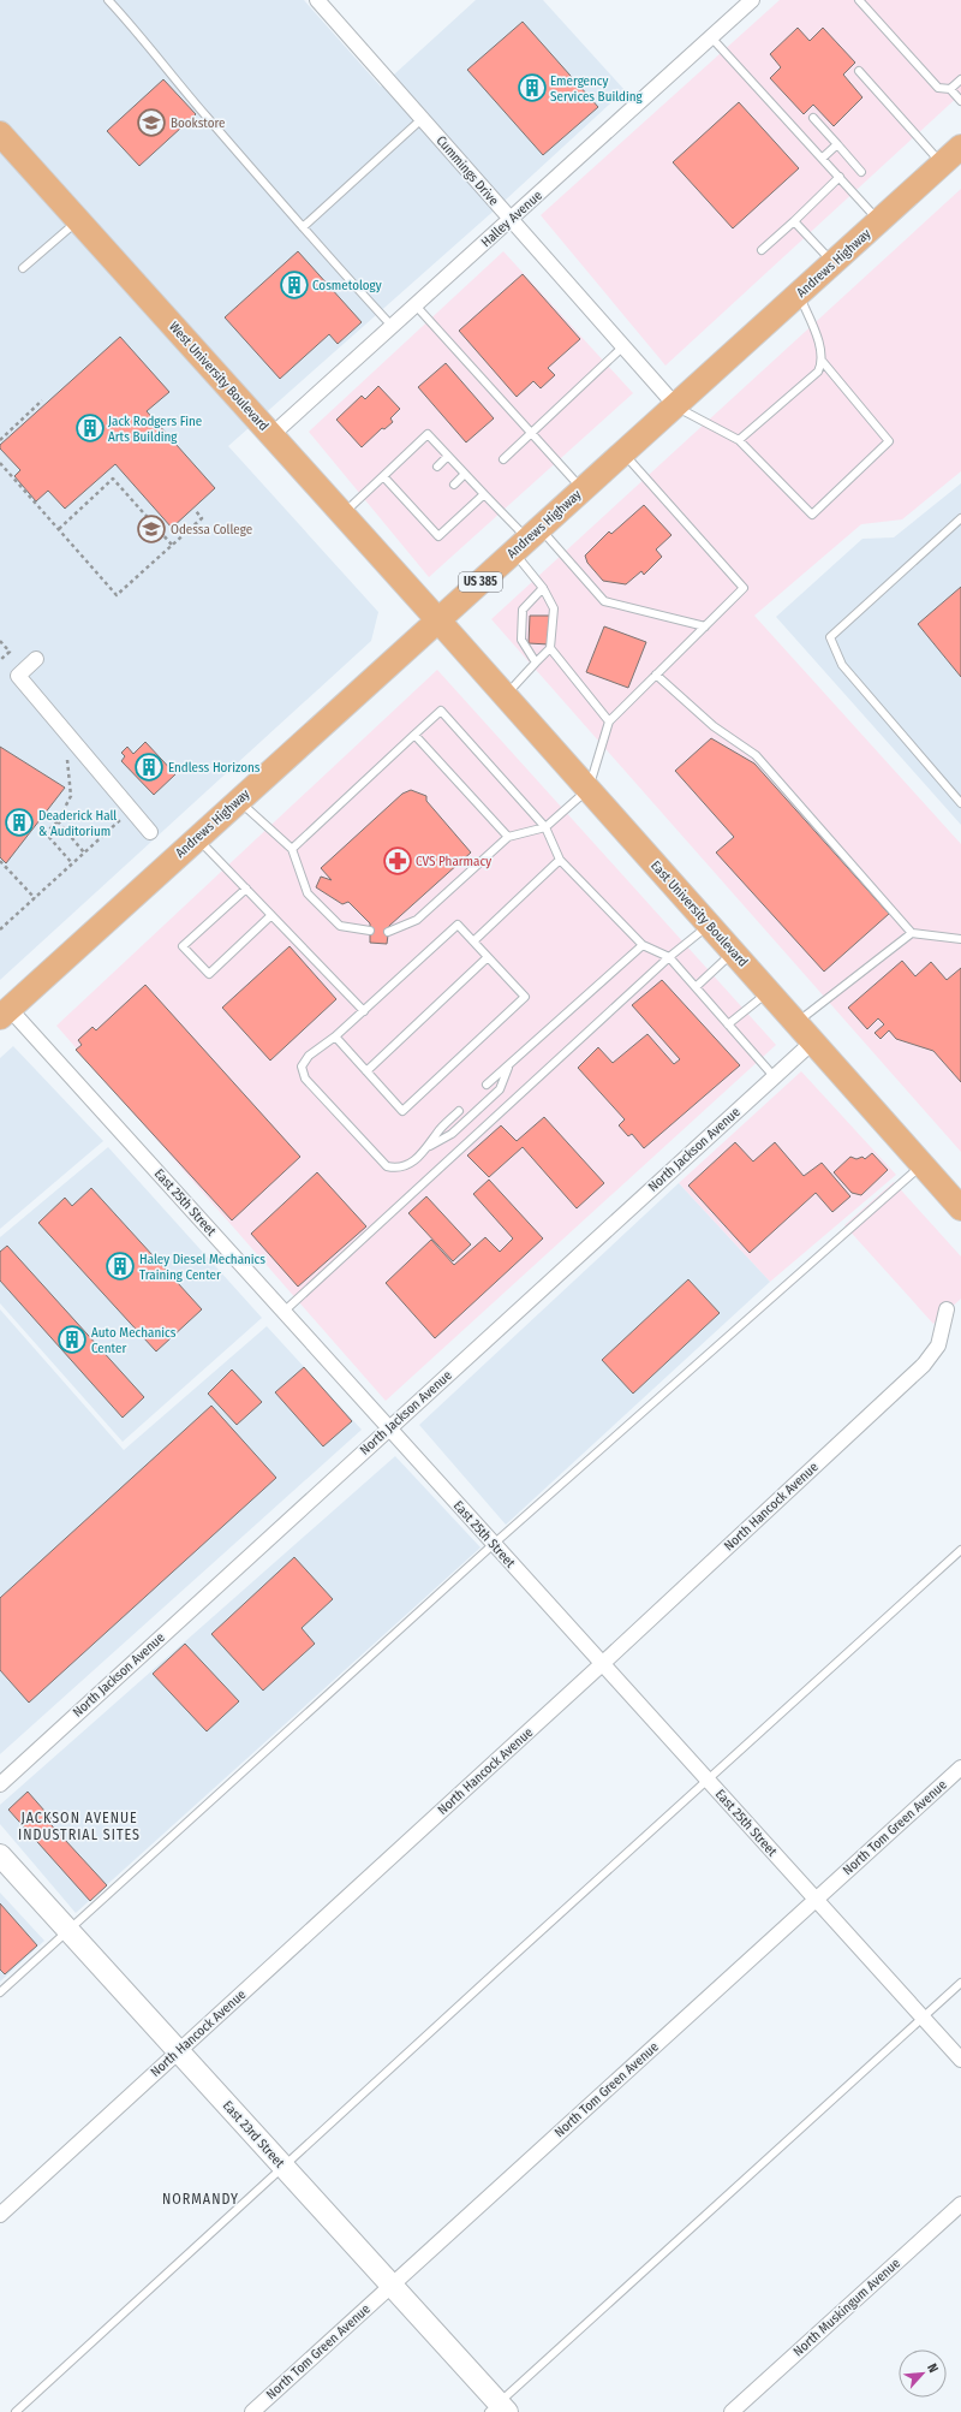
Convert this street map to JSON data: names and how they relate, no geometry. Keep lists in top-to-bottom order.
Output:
{
  "streets": {
    "main road": [
      "Andrews Highway",
      "West University Boulevard",
      "US 385",
      "East University Boulevard"
    ],
    "street": [
      "Cummings Drive",
      "Halley Avenue",
      "North Jackson Avenue",
      "East 25th Street",
      "North Hancock Avenue",
      "North Tom Green Avenue",
      "East 23rd Street",
      "North Muskingum Avenue"
    ]
  },
  "crossings": [
    ["Cummings Drive", "Halley Avenue"],
    ["Cummings Drive", "Andrews Highway"],
    ["Halley Avenue", "West University Boulevard"],
    ["Andrews Highway", "West University Boulevard"],
    ["Andrews Highway", "East University Boulevard"],
    ["Andrews Highway", "East 25th Street"],
    ["West University Boulevard", "East University Boulevard"],
    ["East University Boulevard", "North Jackson Avenue"],
    ["North Jackson Avenue", "East 25th Street"],
    ["East 25th Street", "North Hancock Avenue"],
    ["East 25th Street", "North Tom Green Avenue"],
    ["North Hancock Avenue", "East 23rd Street"],
    ["North Tom Green Avenue", "East 23rd Street"]
  ],
  "districts": ["JACKSON AVENUE INDUSTRIAL SITES", "NORMANDY"],
  "places": {
    "building": [
      "Emergency Services Building",
      "Cosmetology",
      "Jack Rodgers Fine Arts Building",
      "Endless Horizons",
      "Deaderick Hall & Auditorium",
      "Haley Diesel Mechanics Training Center",
      "Auto Mechanics Center"
    ],
    "school or university": ["Bookstore", "Odessa College"],
    "pharmacy": ["CVS Pharmacy"]
  },
  "north": "top right"
}
